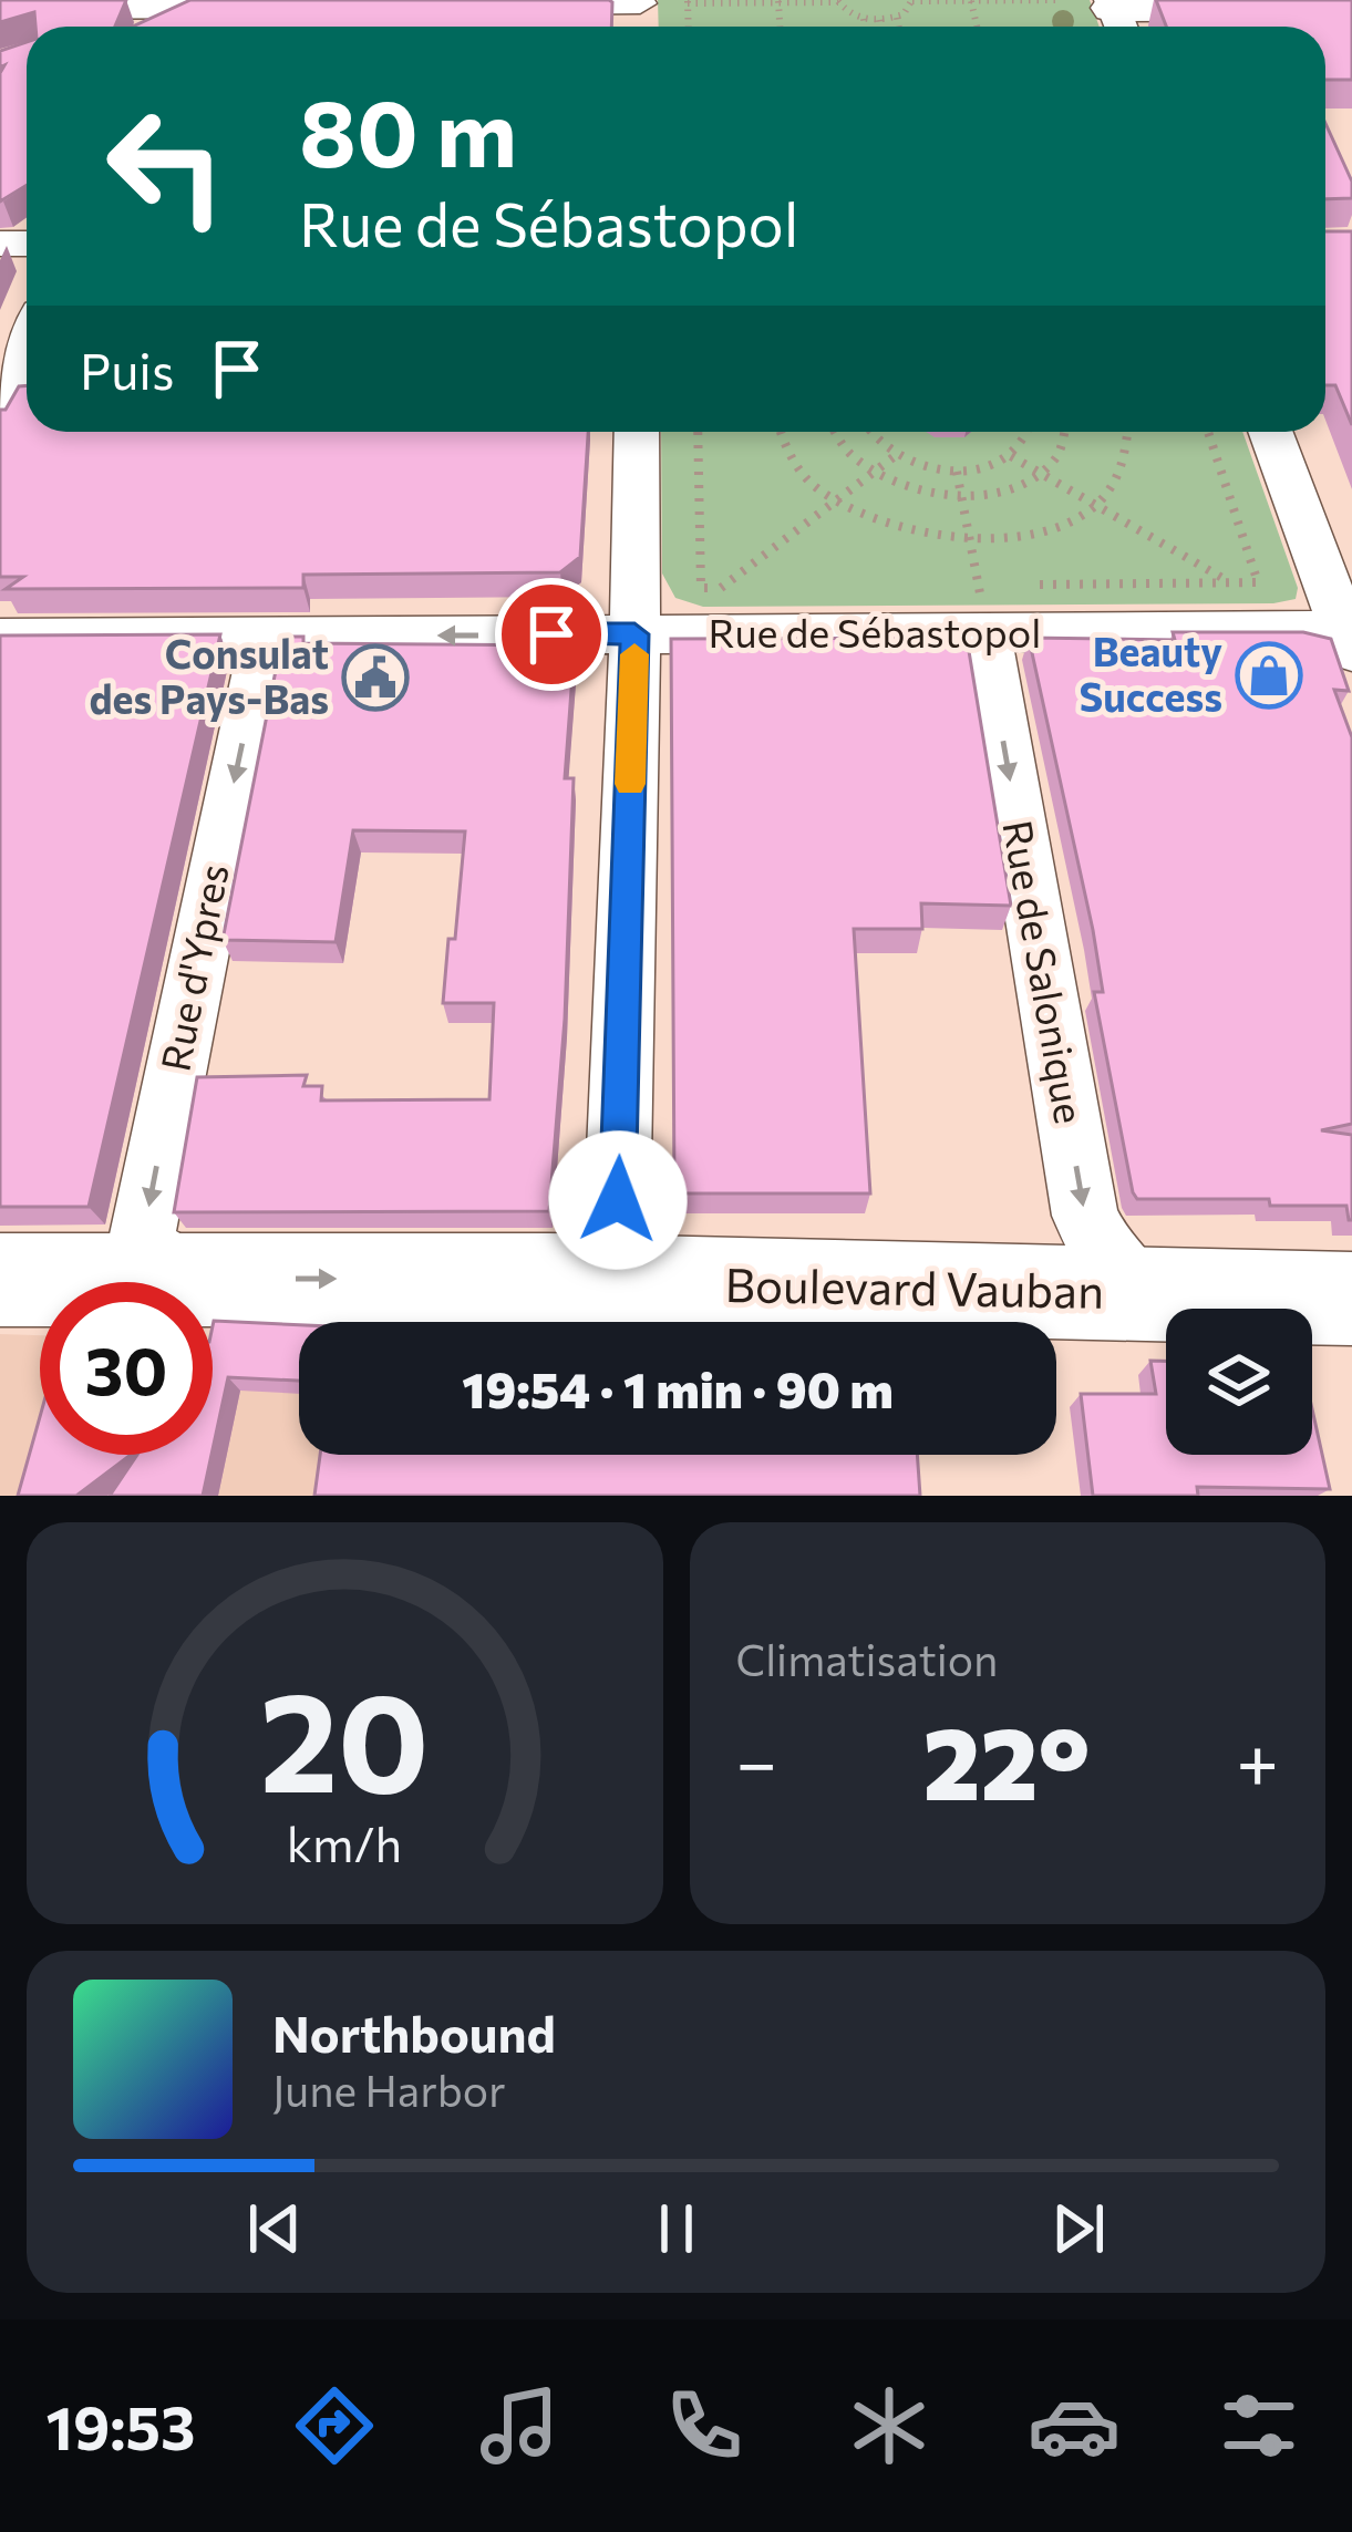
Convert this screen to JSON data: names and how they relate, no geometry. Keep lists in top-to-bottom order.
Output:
{
  "streets": {
    "street": [
      "Rue de Sébastopol",
      "Rue d'Ypres",
      "Rue de Salonique",
      "Boulevard Vauban"
    ]
  },
  "crossings": [
    ["Rue de Sébastopol", "Rue d'Ypres"],
    ["Rue de Sébastopol", "Rue de Salonique"],
    ["Rue d'Ypres", "Boulevard Vauban"],
    ["Rue de Salonique", "Boulevard Vauban"]
  ],
  "one_way": ["Rue de Salonique"],
  "places": {
    "shop": ["Beauty Success"],
    "public building": ["Consulat des Pays-Bas"]
  },
  "page": {
    "turn": ["80 m", "Rue de Sébastopol"],
    "then": "Puis",
    "limit": "30",
    "trip": "19:54 · 1 min · 90 m",
    "tile": "Climatisation",
    "heat": ["−", "22°", "+"],
    "song": ["Northbound", "June Harbor"],
    "tabs": "19:53",
    "gauge": ["20", "km/h"]
  }
}
